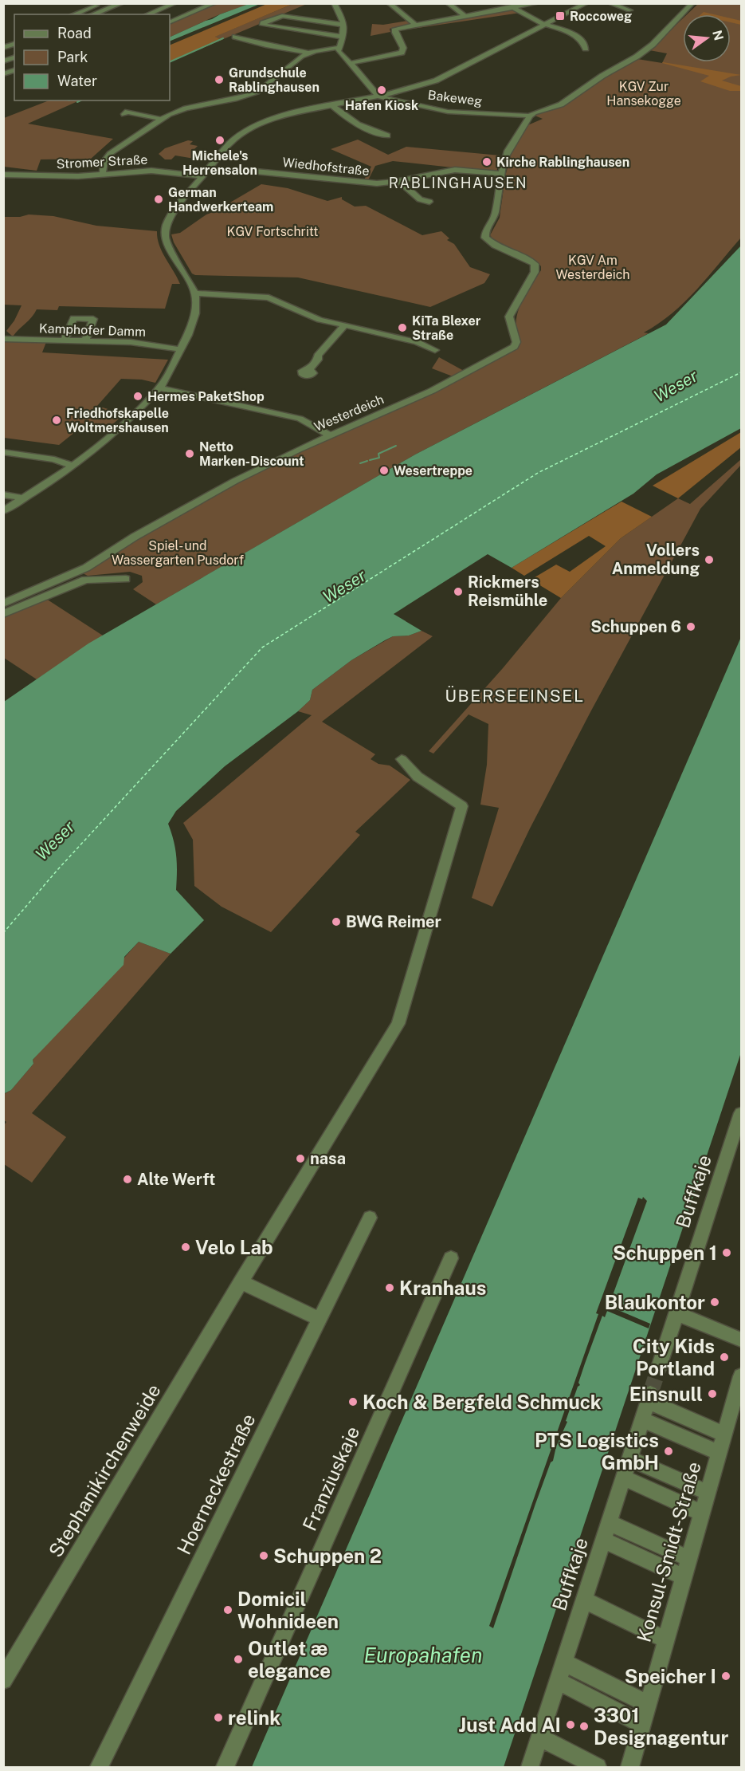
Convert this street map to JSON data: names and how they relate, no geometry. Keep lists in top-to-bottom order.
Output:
{
  "streets": {
    "street": [
      "Bakeweg",
      "Stromer Straße",
      "Wiedhofstraße",
      "Kamphofer Damm",
      "Westerdeich",
      "Buffkaje",
      "Stephanikirchenweide",
      "Franziuskaje",
      "Hoerneckestraße",
      "Konsul-Smidt-Straße"
    ]
  },
  "crossings": [
    ["Stromer Straße", "Wiedhofstraße"],
    ["Wiedhofstraße", "Westerdeich"],
    ["Buffkaje", "Konsul-Smidt-Straße"]
  ],
  "districts": ["RABLINGHAUSEN", "ÜBERSEEINSEL"],
  "water": ["Weser", "Europahafen"],
  "parks": [
    "KGV Zur Hansekogge",
    "KGV Fortschritt",
    "KGV Am Westerdeich",
    "Spiel- und Wassergarten Pusdorf"
  ],
  "places": {
    "transit": ["Roccoweg"],
    "other": [
      "Grundschule Rablinghausen",
      "Hafen Kiosk",
      "Michele's Herrensalon",
      "Kirche Rablinghausen",
      "German Handwerkerteam",
      "KiTa Blexer Straße",
      "Hermes PaketShop",
      "Friedhofskapelle Woltmershausen",
      "Netto Marken-Discount",
      "Wesertreppe",
      "Vollers Anmeldung",
      "Rickmers Reismühle",
      "Schuppen 6",
      "BWG Reimer",
      "nasa",
      "Alte Werft",
      "Velo Lab",
      "Schuppen 1",
      "Kranhaus",
      "Blaukontor",
      "City Kids Portland",
      "Einsnull",
      "Koch & Bergfeld Schmuck",
      "PTS Logistics GmbH",
      "Schuppen 2",
      "Domicil Wohnideen",
      "Outlet æ elegance",
      "Speicher I",
      "relink",
      "Just Add AI",
      "3301 Designagentur"
    ]
  },
  "legend": ["Road", "Park", "Water"],
  "north": "right"
}
